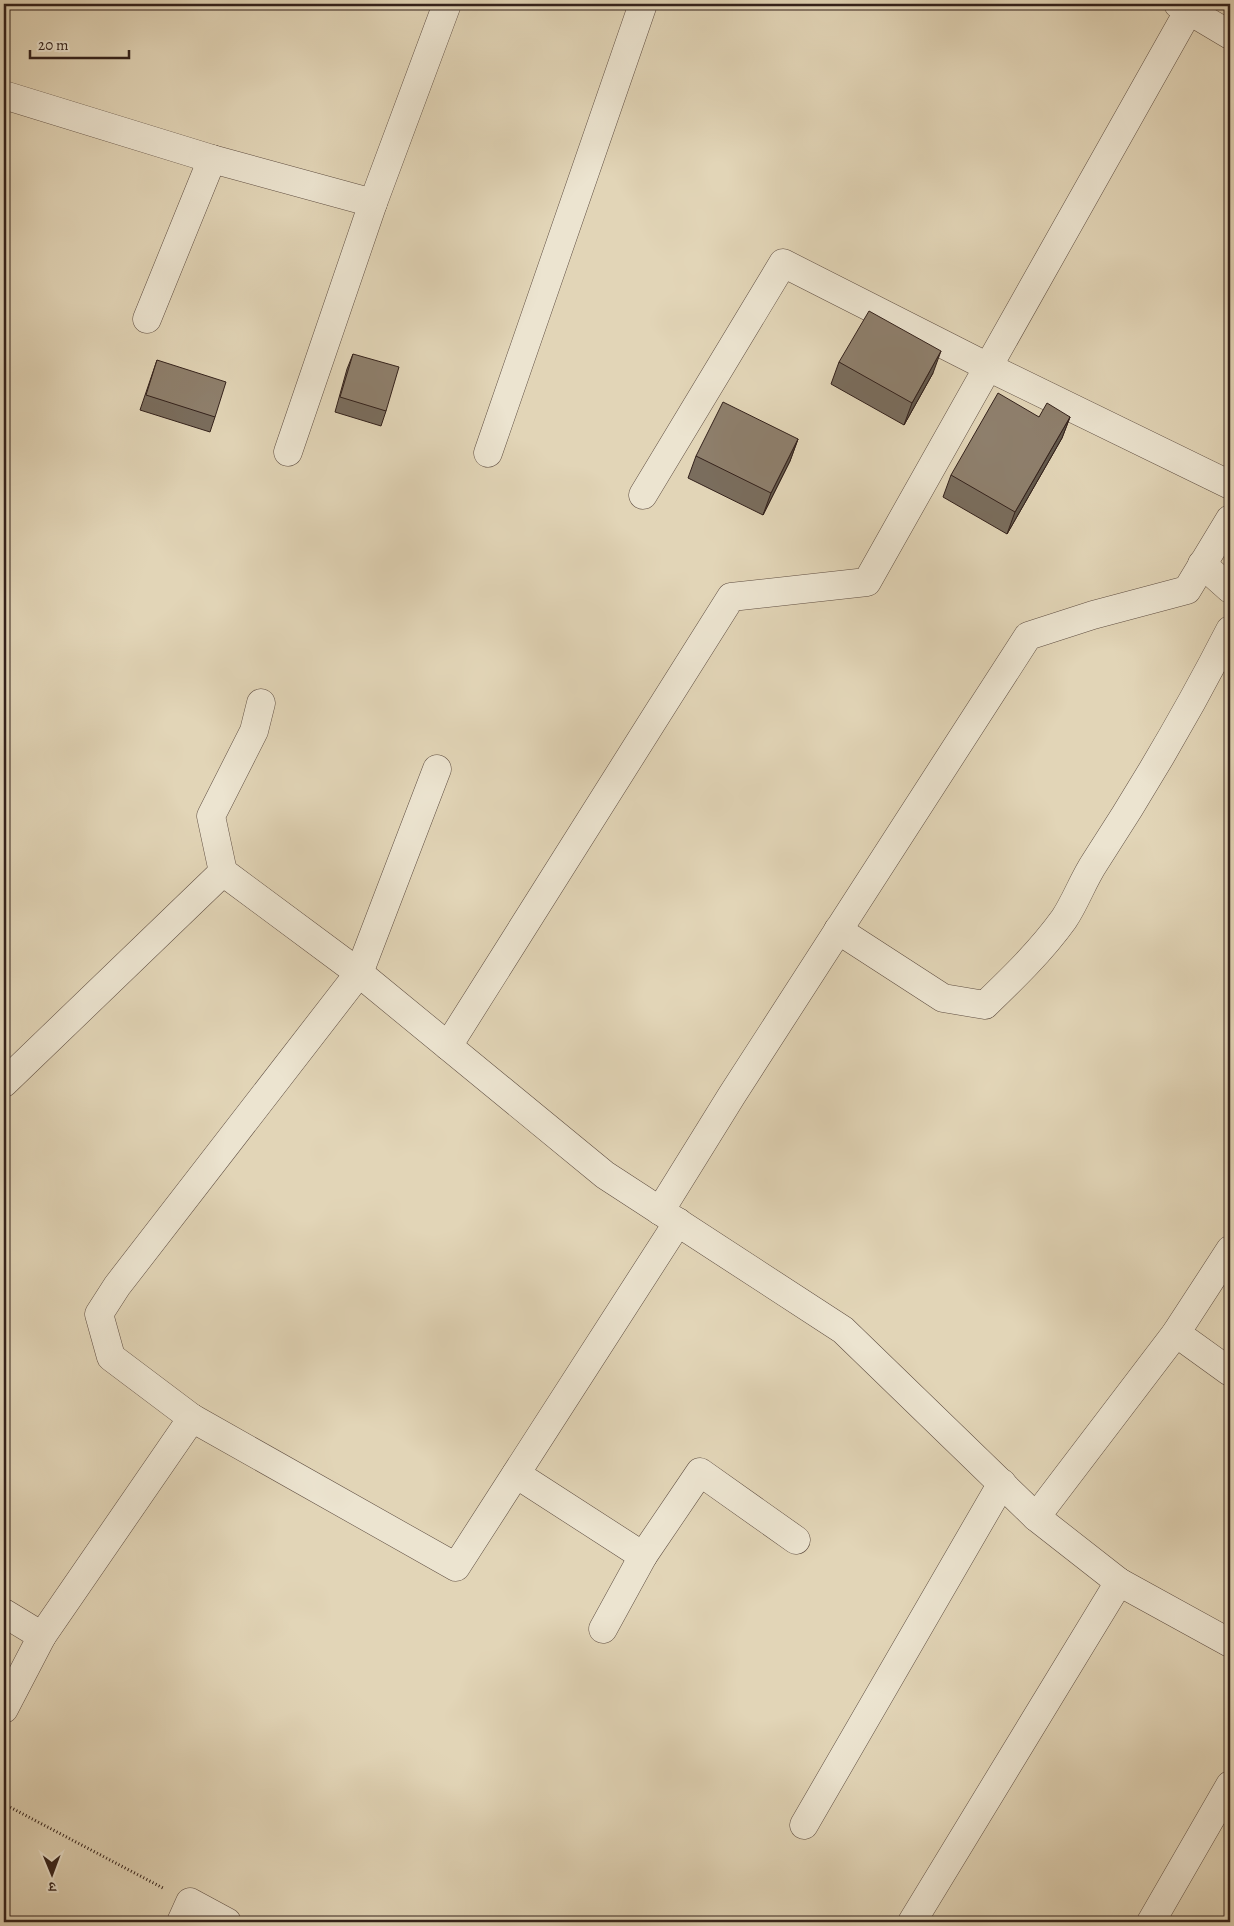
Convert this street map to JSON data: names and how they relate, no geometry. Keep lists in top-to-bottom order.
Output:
{
  "scale_bar": "20 m",
  "north": "bottom"
}
